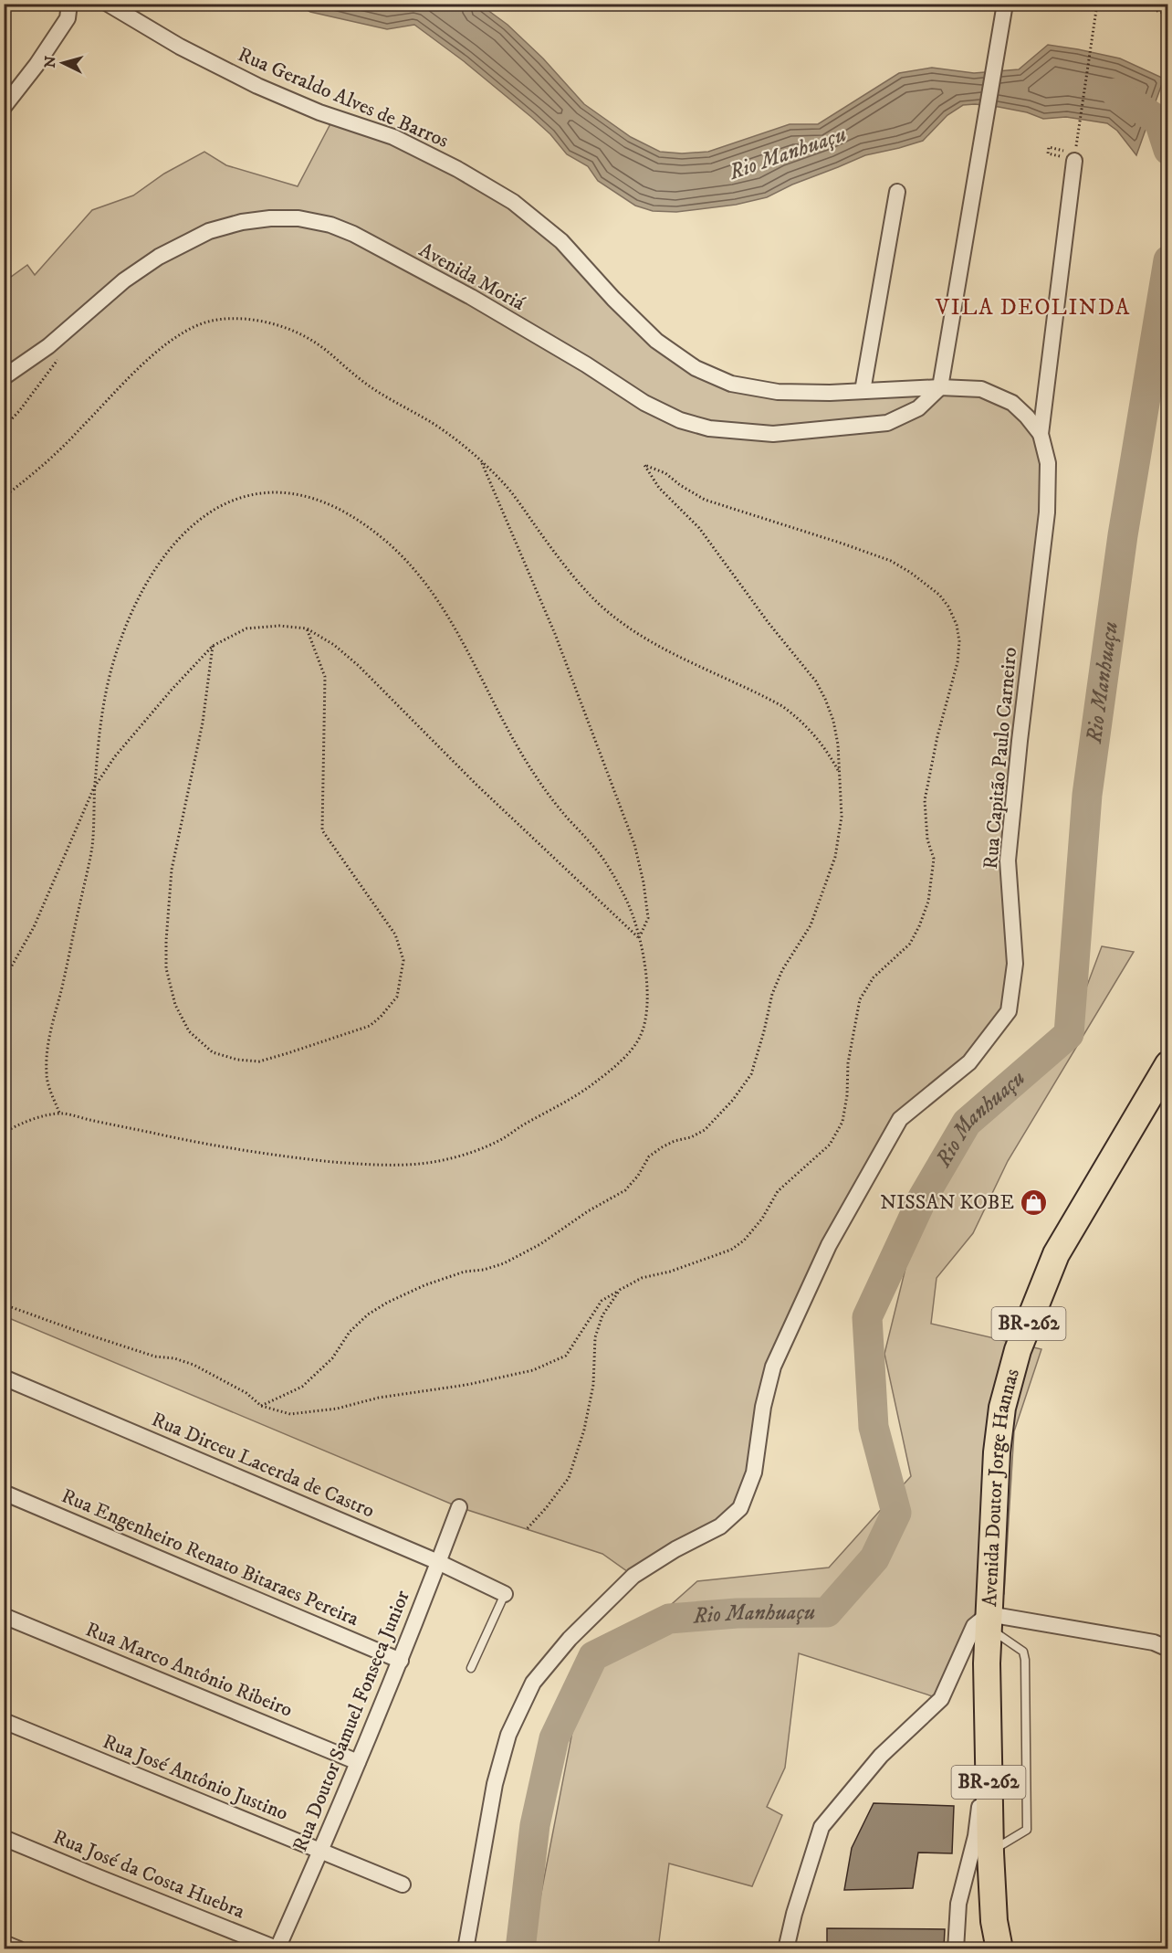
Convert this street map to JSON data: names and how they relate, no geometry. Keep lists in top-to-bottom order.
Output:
{
  "streets": {
    "highway": ["BR-262", "Avenida Doutor Jorge Hannas"],
    "street": [
      "Rua Geraldo Alves de Barros",
      "Avenida Moriá",
      "Rua Capitão Paulo Carneiro",
      "Rua Dirceu Lacerda de Castro",
      "Rua Engenheiro Renato Bitaraes Pereira",
      "Rua Marco Antônio Ribeiro",
      "Rua Doutor Samuel Fonseca Junior",
      "Rua José Antônio Justino",
      "Rua José da Costa Huebra"
    ]
  },
  "crossings": [
    ["Rua Geraldo Alves de Barros", "Avenida Moriá"],
    ["Rua Geraldo Alves de Barros", "Rua Capitão Paulo Carneiro"],
    ["Rua Dirceu Lacerda de Castro", "Rua Doutor Samuel Fonseca Junior"],
    ["Rua Engenheiro Renato Bitaraes Pereira", "Rua Doutor Samuel Fonseca Junior"],
    ["Rua Marco Antônio Ribeiro", "Rua Doutor Samuel Fonseca Junior"],
    ["Rua Doutor Samuel Fonseca Junior", "Rua José Antônio Justino"],
    ["Rua Doutor Samuel Fonseca Junior", "Rua José da Costa Huebra"]
  ],
  "districts": ["VILA DEOLINDA"],
  "water": ["Rio Manhuaçu"],
  "places": {
    "shop": ["NISSAN KOBE"]
  },
  "north": "left"
}
